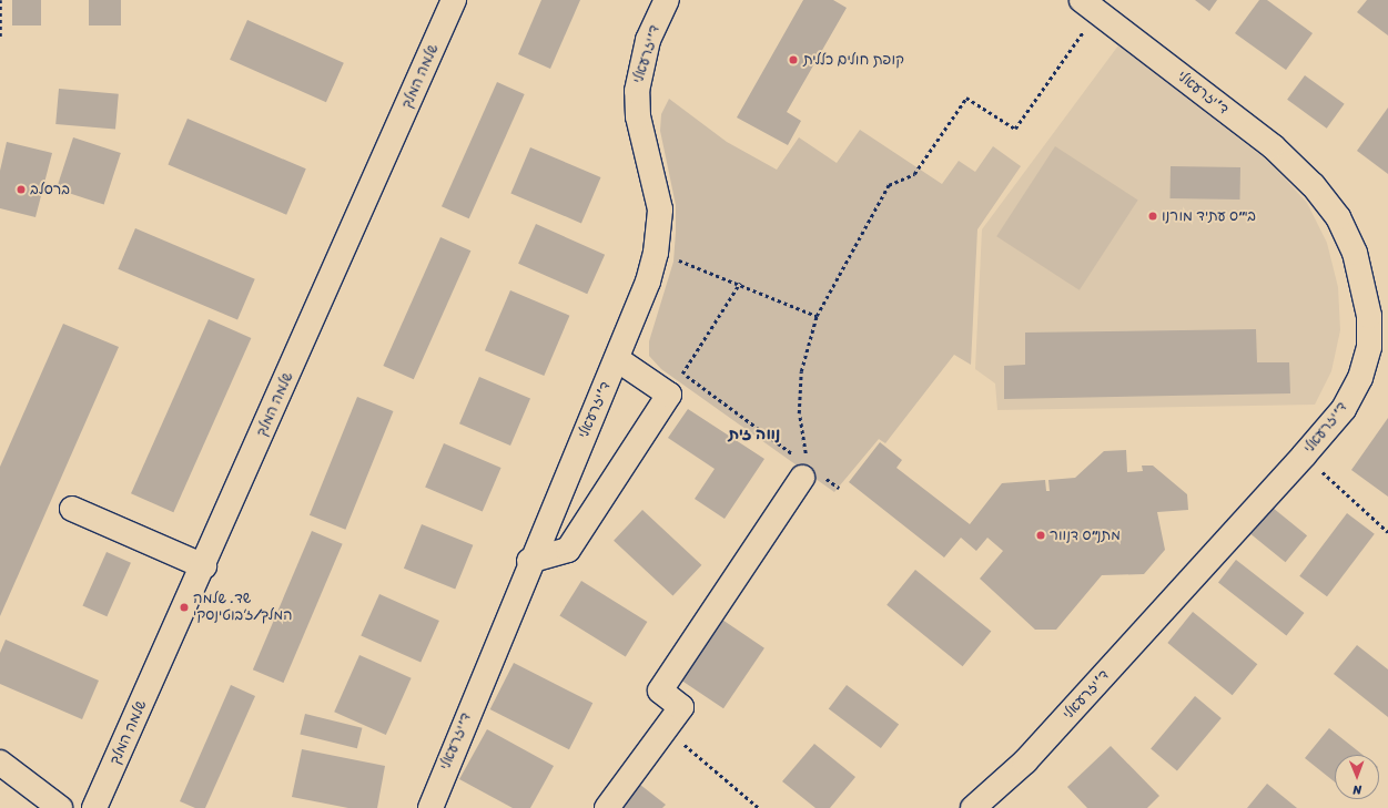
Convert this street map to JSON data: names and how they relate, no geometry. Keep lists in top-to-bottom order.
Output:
{
  "streets": {
    "street": ["ד'יזרעאלי", "שלמה המלך"]
  },
  "districts": ["נווה זית"],
  "places": [
    "קופת חולים כללית",
    "ברסלב",
    "בי\"ס עתיד מורנו",
    "מתנ\"ס דנוור",
    "שד. שלמה המלך/ז׳בוטינסקי"
  ],
  "north": "bottom"
}
